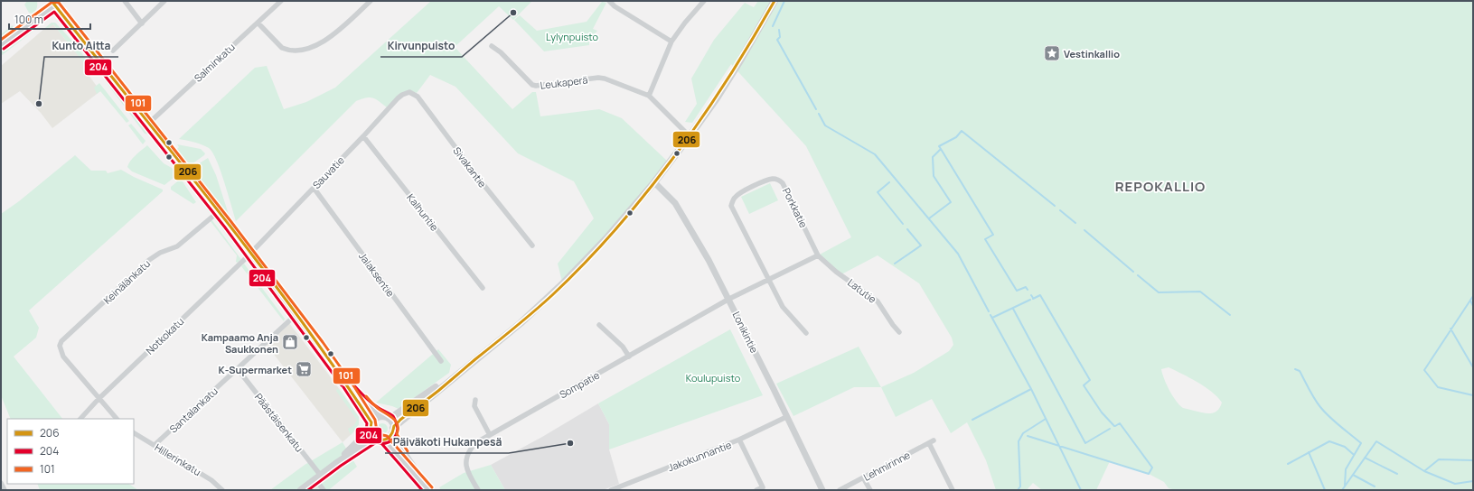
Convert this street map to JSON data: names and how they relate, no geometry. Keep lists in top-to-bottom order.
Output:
{
  "streets": {
    "street": [
      "Salminkatu",
      "Leukaperä",
      "Sivakantie",
      "Sauvatie",
      "Porkkatie",
      "Kalhuntie",
      "Jalaksentie",
      "Keinälänkatu",
      "Latutie",
      "Lonikintie",
      "Notkokatu",
      "Sompatie",
      "Santalankatu",
      "Päästäisenkatu",
      "Jakokunnantie",
      "Hillerinkatu",
      "Lehmirinne"
    ]
  },
  "crossings": [
    ["Sivakantie", "Sauvatie"],
    ["Sauvatie", "Kalhuntie"],
    ["Sauvatie", "Jalaksentie"],
    ["Sauvatie", "Notkokatu"],
    ["Porkkatie", "Latutie"],
    ["Keinälänkatu", "Notkokatu"],
    ["Lonikintie", "Sompatie"],
    ["Lonikintie", "Jakokunnantie"],
    ["Santalankatu", "Päästäisenkatu"],
    ["Santalankatu", "Hillerinkatu"]
  ],
  "districts": ["REPOKALLIO"],
  "parks": ["Lylynpuisto", "Koulupuisto"],
  "places": {
    "other": ["Kirvunpuisto", "Kunto Aitta", "Päiväkoti Hukanpesä"],
    "place": ["Vestinkallio"],
    "shop": ["Kampaamo Anja Saukkonen"],
    "supermarket": ["K-Supermarket"]
  },
  "lines": ["transit line 206", "transit line 101", "transit line 204"],
  "legend": ["206", "204", "101"],
  "scale_bar": "100 m"
}
